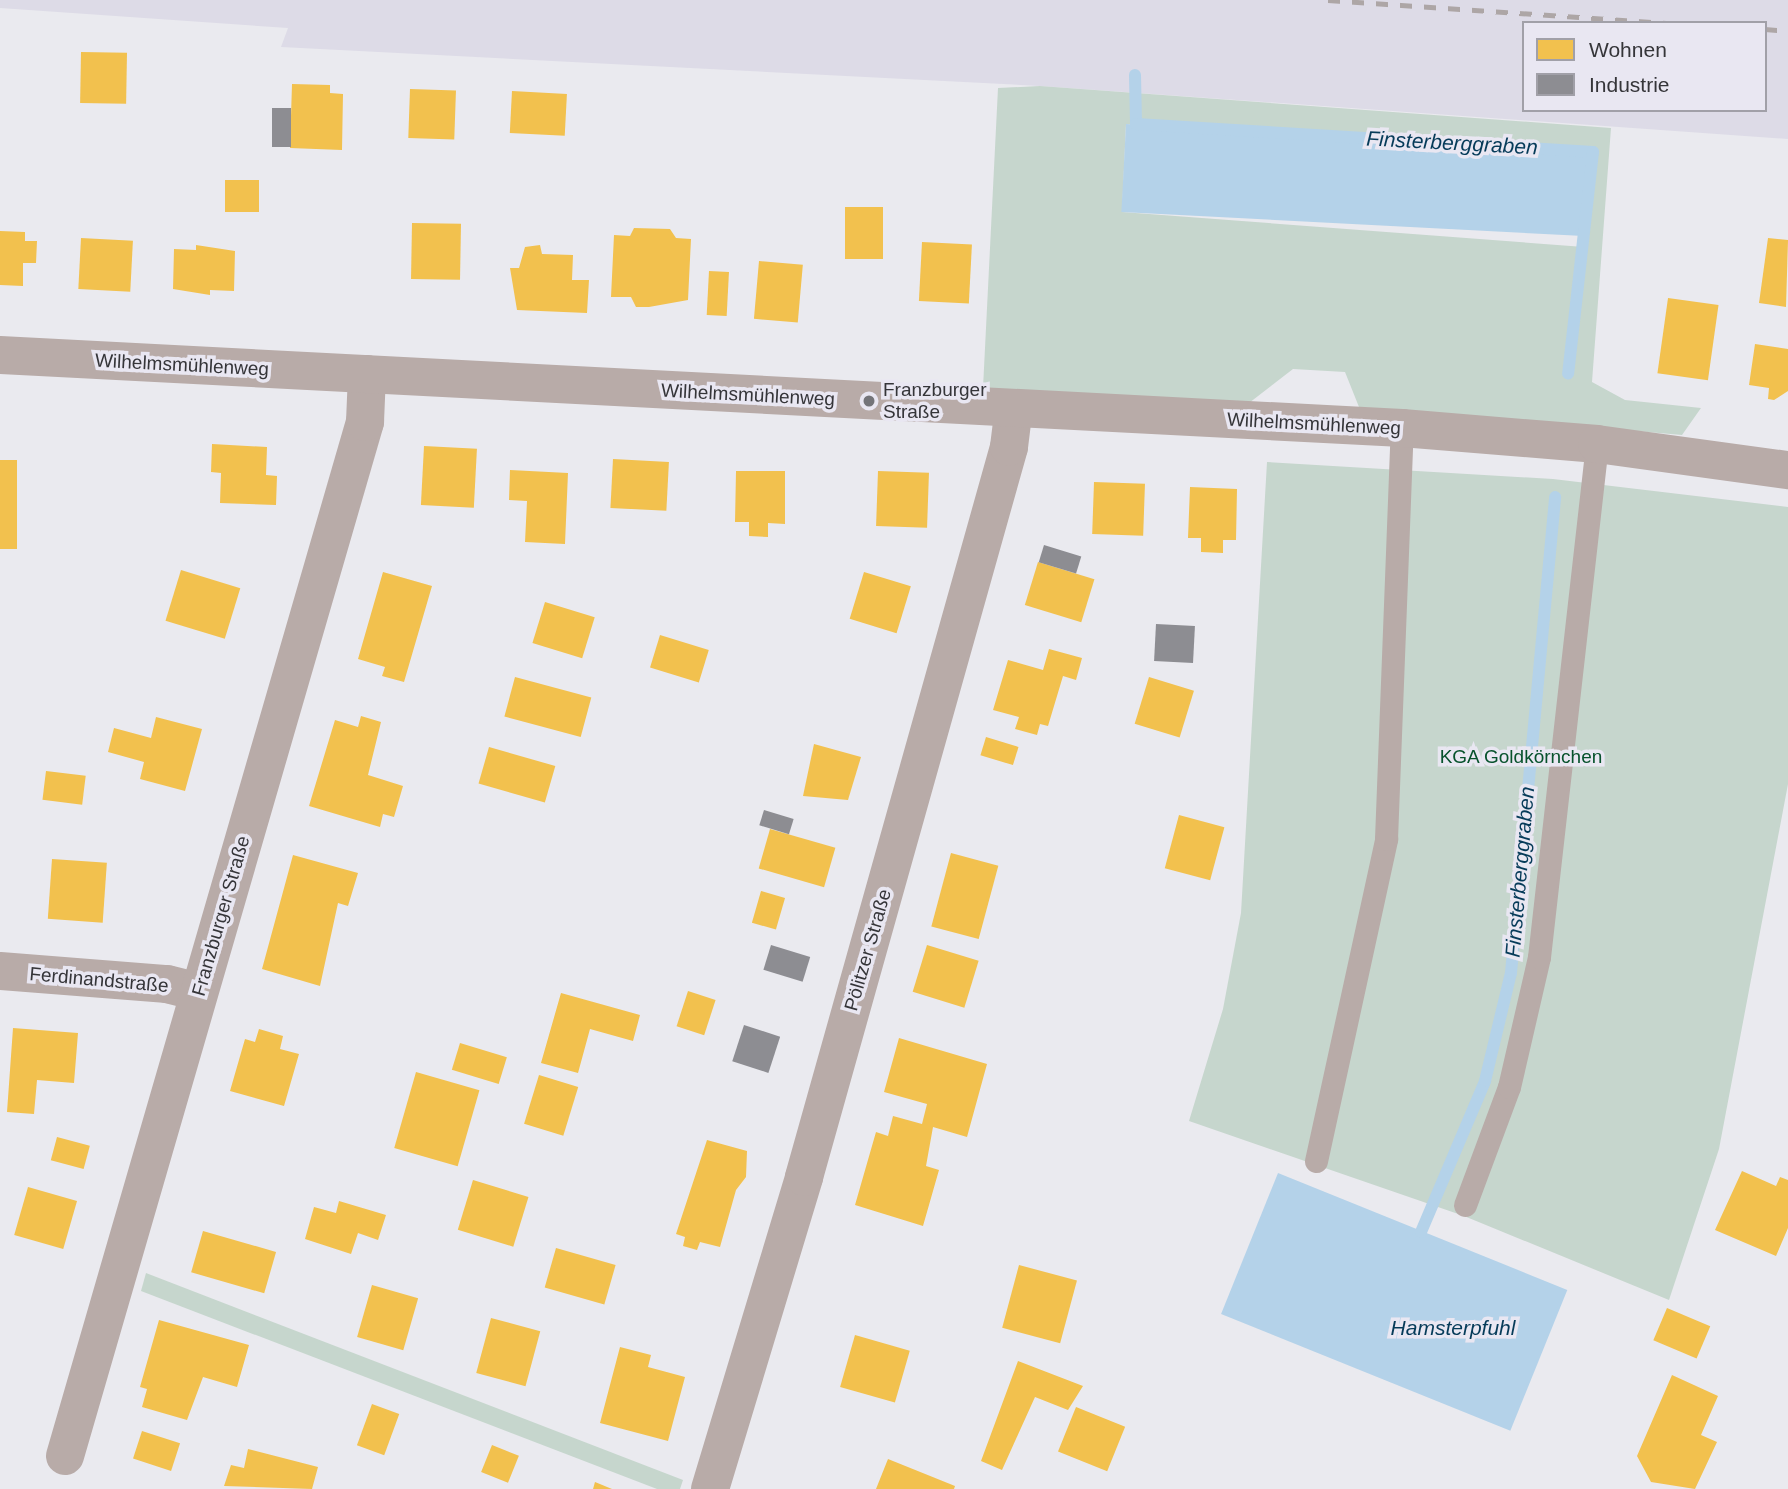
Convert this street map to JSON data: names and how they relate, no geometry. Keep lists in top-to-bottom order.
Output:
{
  "streets": {
    "street": [
      "Wilhelmsmühlenweg",
      "Franzburger Straße",
      "Pölitzer Straße",
      "Ferdinandstraße"
    ]
  },
  "crossings": [
    ["Wilhelmsmühlenweg", "Franzburger Straße"],
    ["Wilhelmsmühlenweg", "Pölitzer Straße"],
    ["Franzburger Straße", "Ferdinandstraße"]
  ],
  "water": ["Finsterberggraben", "Hamsterpfuhl"],
  "parks": ["KGA Goldkörnchen"],
  "places": ["Franzburger Straße"],
  "legend": ["Wohnen", "Industrie"]
}
